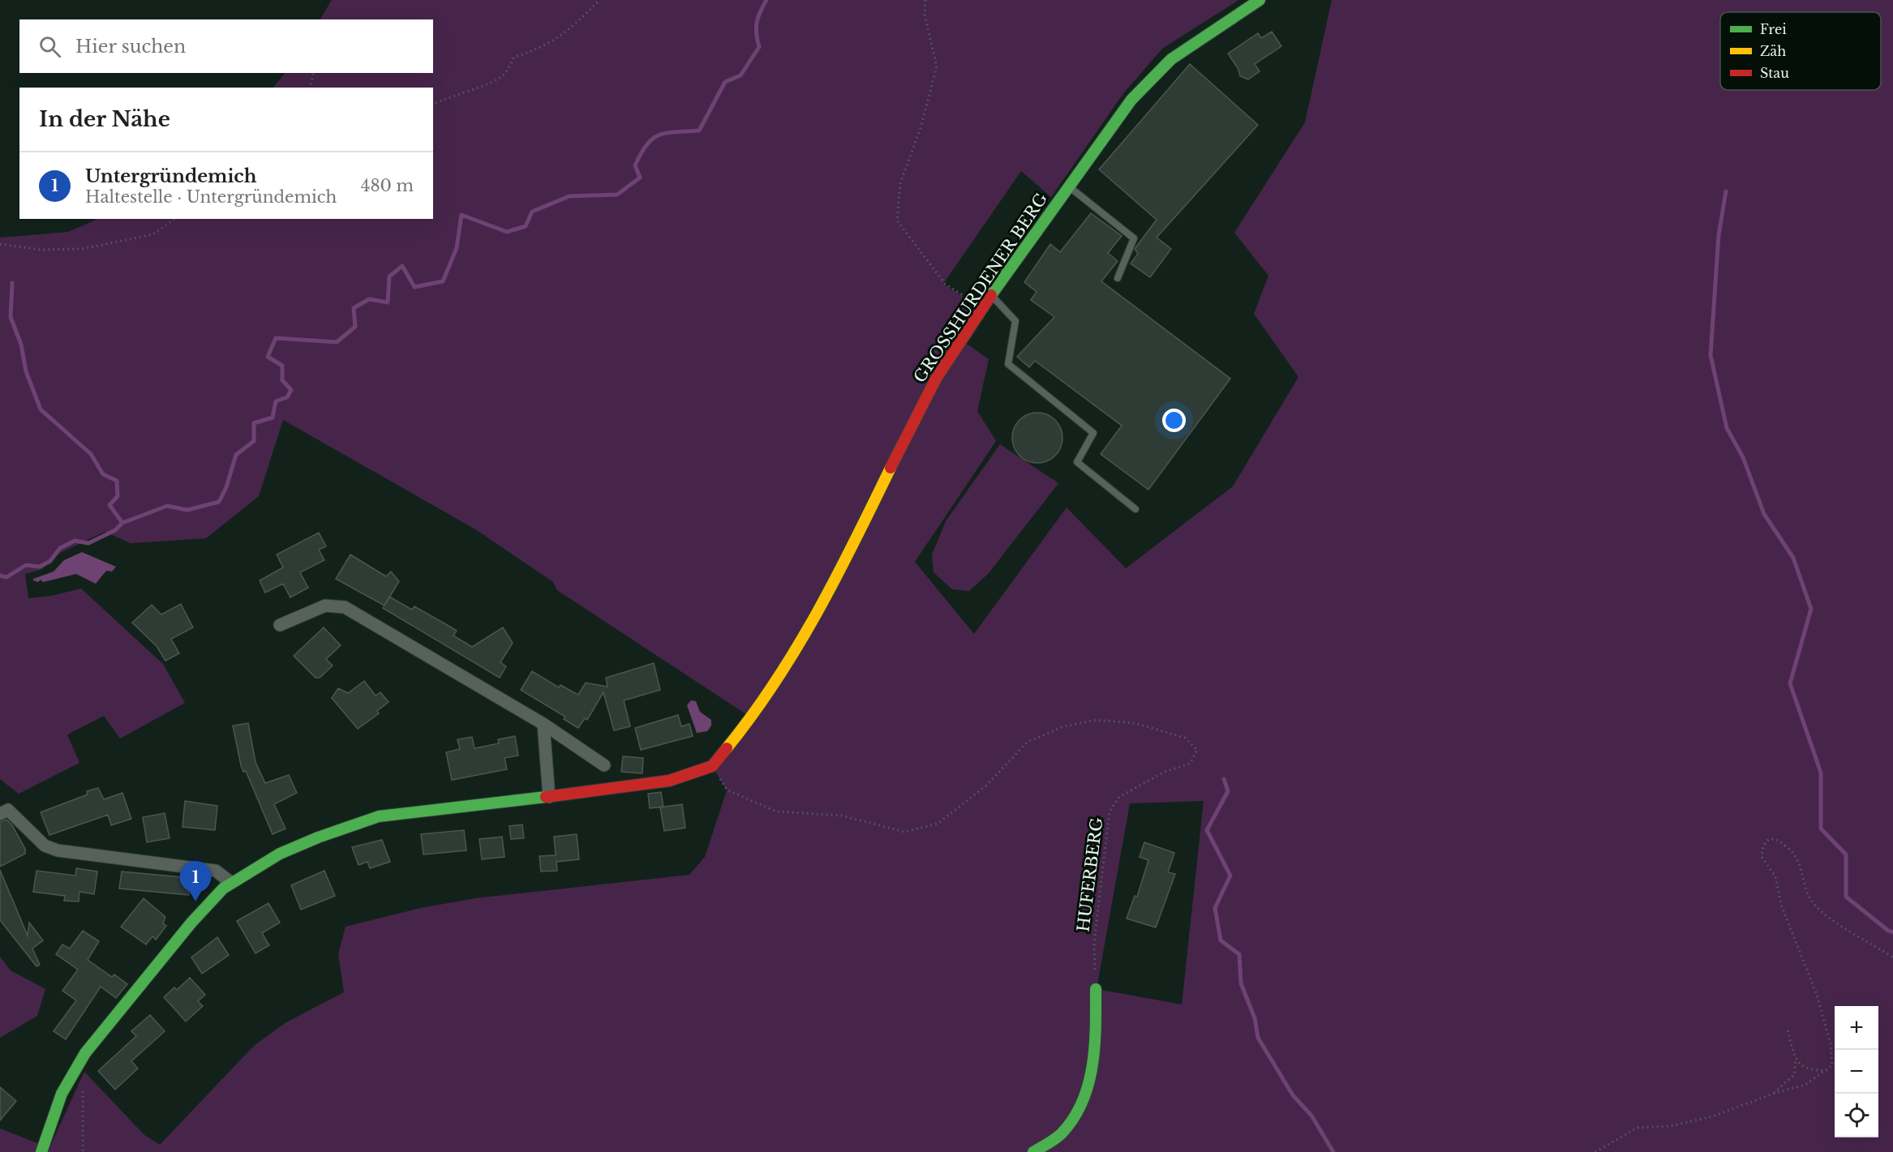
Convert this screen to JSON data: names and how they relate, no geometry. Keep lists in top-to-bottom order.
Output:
{
  "streets": {
    "street": ["GROSSHURDENER BERG"],
    "path": ["HUFERBERG"]
  },
  "crossings": [
    ["GROSSHURDENER BERG", "HUFERBERG"]
  ],
  "legend": ["Frei", "Zäh", "Stau"],
  "page": {
    "search": "Hier suchen",
    "heading": "In der Nähe",
    "list": [
      {
        "mark": "1",
        "name": "Untergründemich",
        "note": "Haltestelle · Untergründemich",
        "value": "480 m"
      }
    ],
    "pins": "1",
    "map_buttons": ["+", "−"]
  }
}
